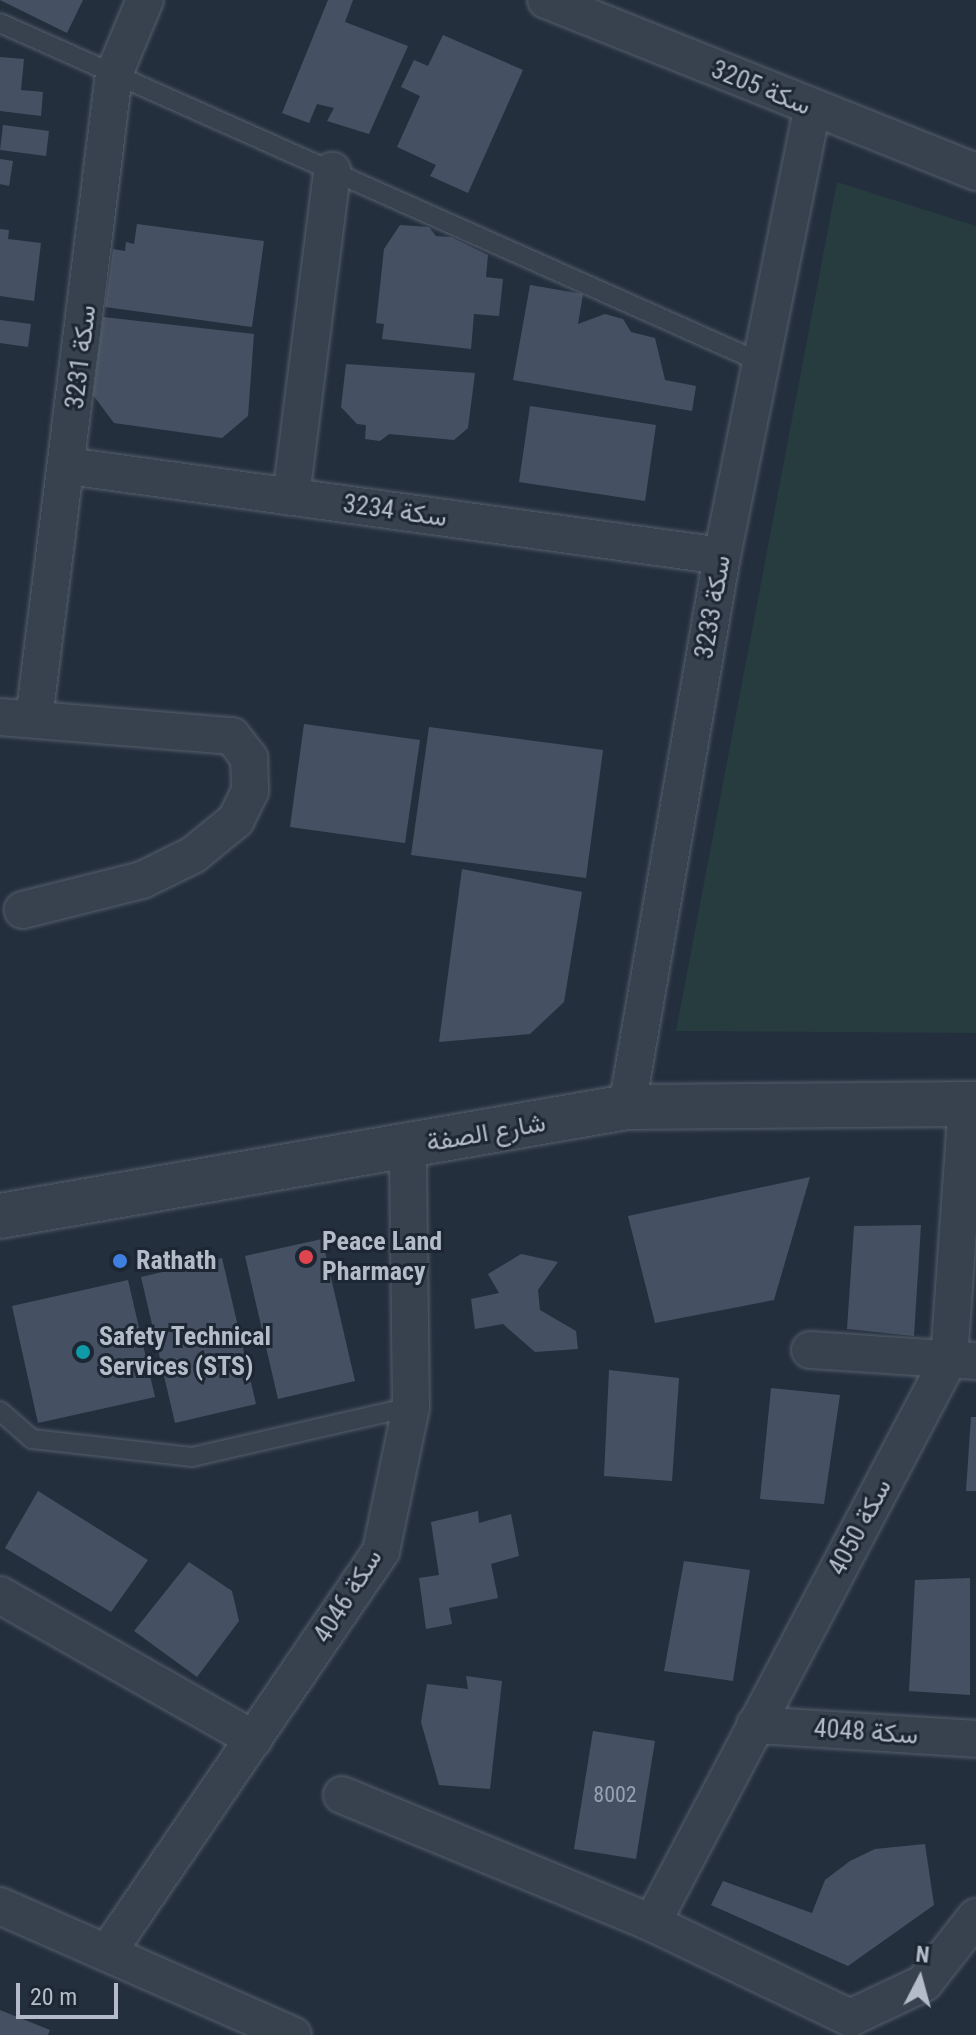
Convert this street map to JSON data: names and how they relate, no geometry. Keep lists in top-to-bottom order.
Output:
{
  "streets": {
    "street": [
      "سكة 3205",
      "سكة 3231",
      "سكة 3234",
      "سكة 3233",
      "شارع الصفة",
      "سكة 4050",
      "سكة 4046",
      "سكة 4048"
    ]
  },
  "crossings": [
    ["سكة 3205", "سكة 3233"],
    ["سكة 3231", "سكة 3234"],
    ["سكة 3234", "سكة 3233"],
    ["سكة 3233", "شارع الصفة"],
    ["شارع الصفة", "سكة 4050"],
    ["شارع الصفة", "سكة 4046"],
    ["سكة 4050", "سكة 4048"]
  ],
  "places": ["Peace Land Pharmacy", "Rathath", "Safety Technical Services (STS)"],
  "house_numbers": ["8002"],
  "scale_bar": "20 m",
  "north": "top"
}
